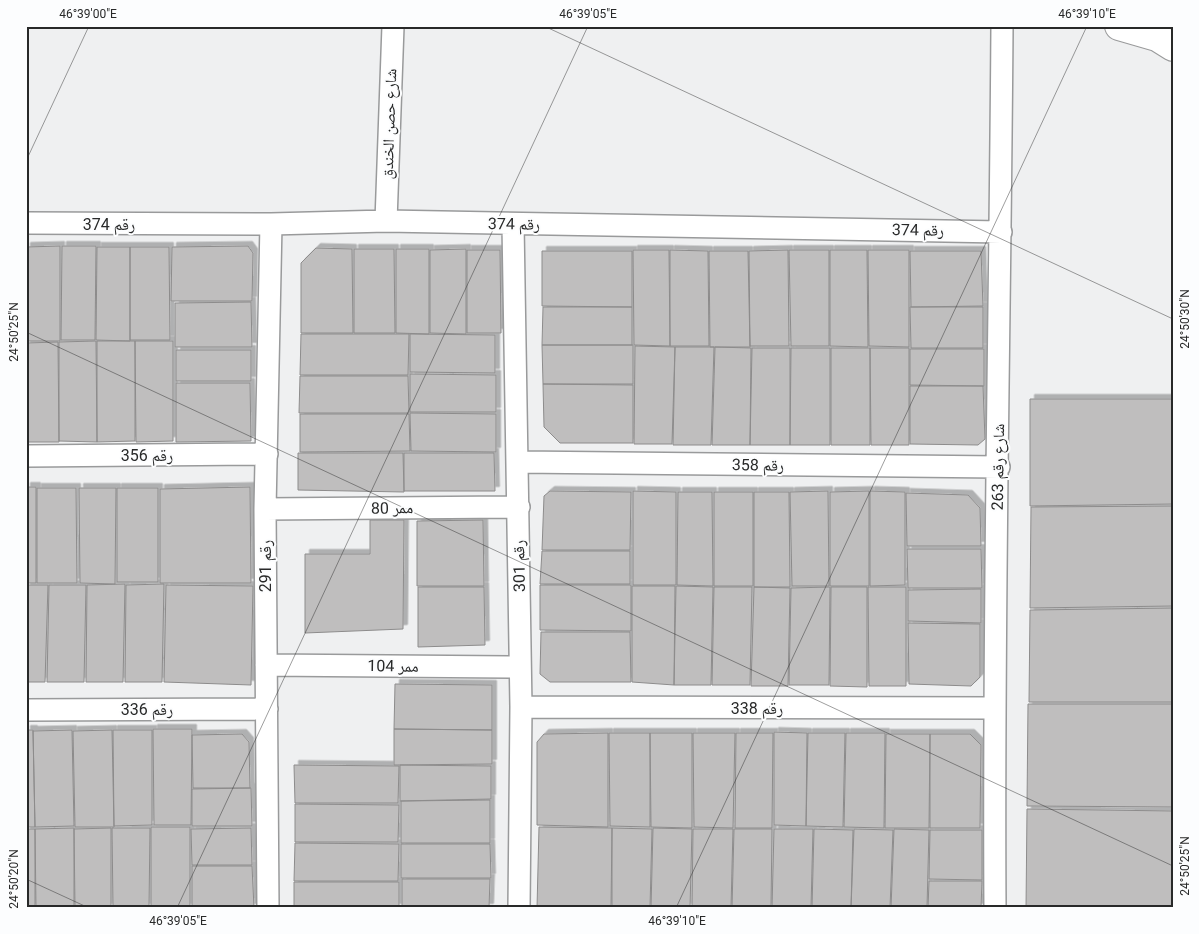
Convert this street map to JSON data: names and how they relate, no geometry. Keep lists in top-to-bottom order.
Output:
{
  "streets": {
    "street": [
      "شارع حصن الخندق",
      "رقم 374",
      "رقم 356",
      "رقم 358",
      "شارع رقم 263",
      "ممر 80",
      "رقم 291",
      "رقم 301",
      "ممر 104",
      "رقم 338",
      "رقم 336"
    ]
  },
  "crossings": [
    ["شارع حصن الخندق", "رقم 374"],
    ["رقم 374", "شارع رقم 263"],
    ["رقم 374", "رقم 291"],
    ["رقم 374", "رقم 301"],
    ["رقم 356", "رقم 291"],
    ["رقم 358", "شارع رقم 263"],
    ["رقم 358", "رقم 301"],
    ["شارع رقم 263", "رقم 338"],
    ["ممر 80", "رقم 291"],
    ["ممر 80", "رقم 301"],
    ["رقم 291", "ممر 104"],
    ["رقم 291", "رقم 336"],
    ["رقم 301", "ممر 104"],
    ["رقم 301", "رقم 338"]
  ],
  "coordinates": [
    "46°39'00\"E",
    "46°39'05\"E",
    "46°39'10\"E",
    "24°50'30\"N",
    "24°50'25\"N",
    "24°50'20\"N"
  ]
}
